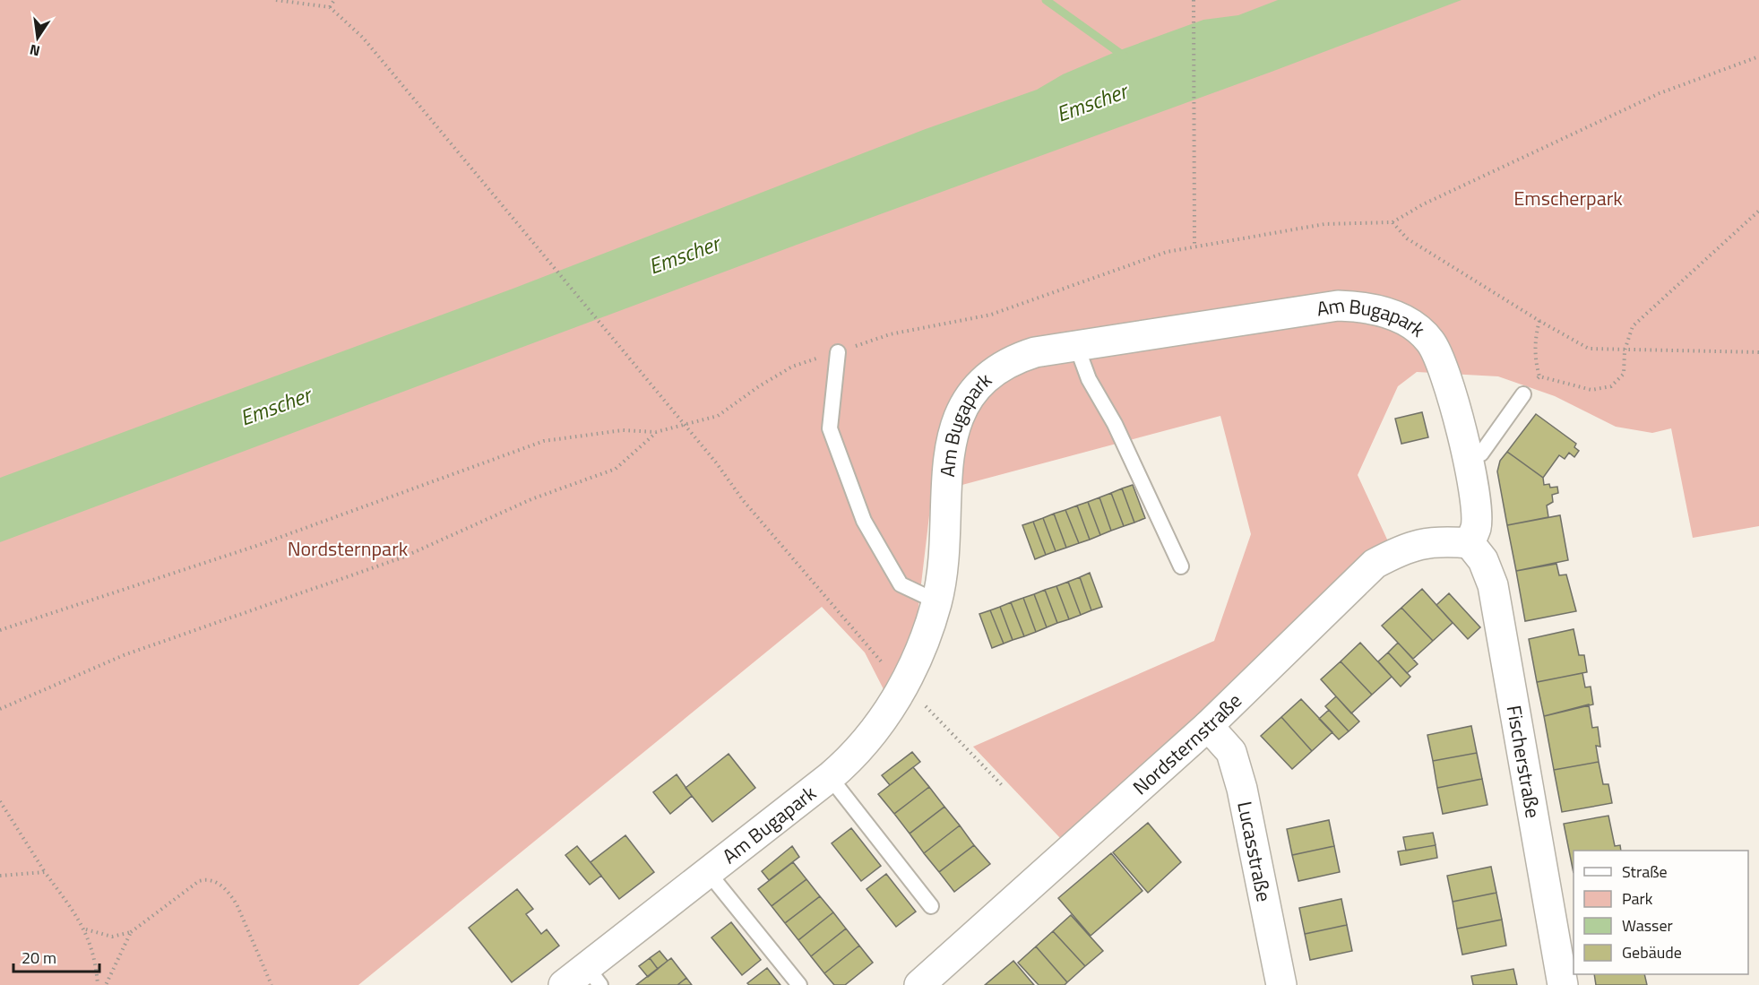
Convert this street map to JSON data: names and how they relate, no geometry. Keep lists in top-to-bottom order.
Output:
{
  "streets": {
    "street": [
      "Am Bugapark",
      "Nordsternstraße",
      "Fischerstraße",
      "Lucasstraße"
    ]
  },
  "crossings": [
    ["Am Bugapark", "Nordsternstraße"],
    ["Am Bugapark", "Fischerstraße"],
    ["Nordsternstraße", "Fischerstraße"],
    ["Nordsternstraße", "Lucasstraße"]
  ],
  "water": ["Emscher"],
  "parks": ["Emscherpark", "Nordsternpark"],
  "legend": [
    "Straße",
    "Park",
    "Wasser",
    "Gebäude"
  ],
  "scale_bar": "20 m",
  "north": "bottom"
}
